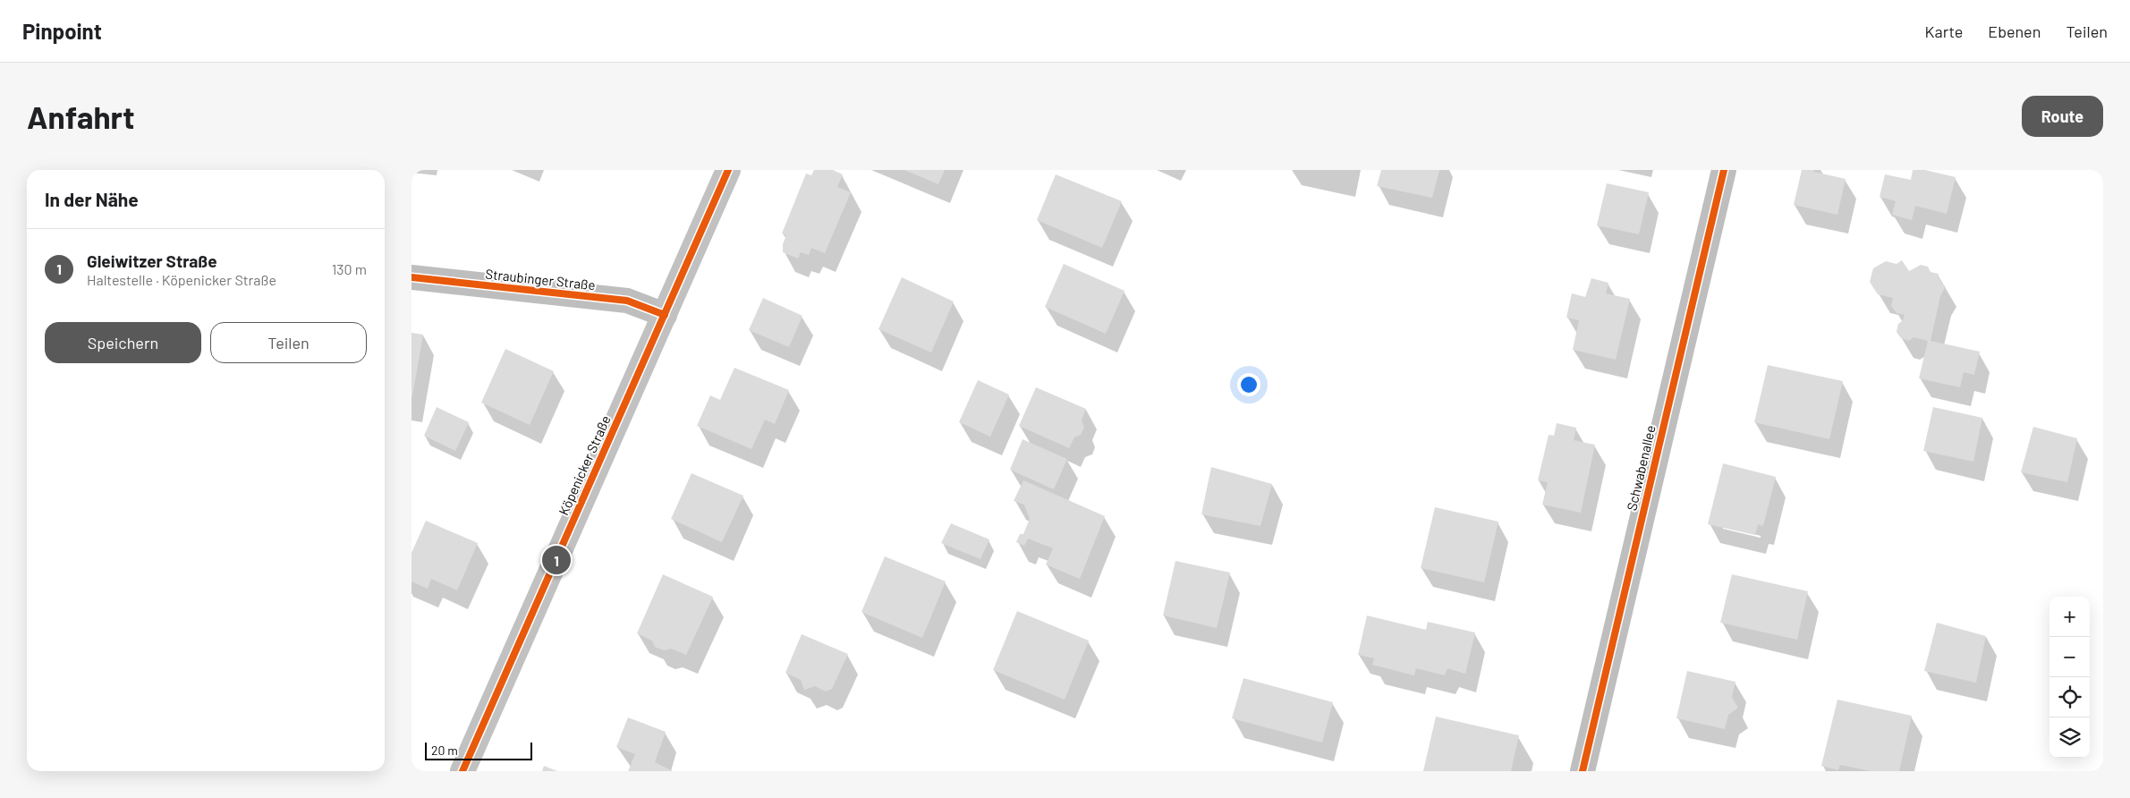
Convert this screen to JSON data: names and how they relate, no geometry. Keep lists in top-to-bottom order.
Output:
{
  "streets": {
    "main road": ["Köpenicker Straße"],
    "street": ["Straubinger Straße", "Schwabenallee"]
  },
  "crossings": [
    ["Straubinger Straße", "Köpenicker Straße"]
  ],
  "scale_bar": "20 m",
  "page": {
    "header": "Pinpoint",
    "nav": ["Karte", "Ebenen", "Teilen"],
    "buttons": [
      "Route",
      ["Speichern", "Teilen"]
    ],
    "title": "Anfahrt",
    "heading": "In der Nähe",
    "list": [
      {
        "mark": "1",
        "name": "Gleiwitzer Straße",
        "note": "Haltestelle · Köpenicker Straße",
        "value": "130 m"
      }
    ],
    "pins": "1",
    "map_buttons": ["+", "−"],
    "scale": "20 m"
  }
}
